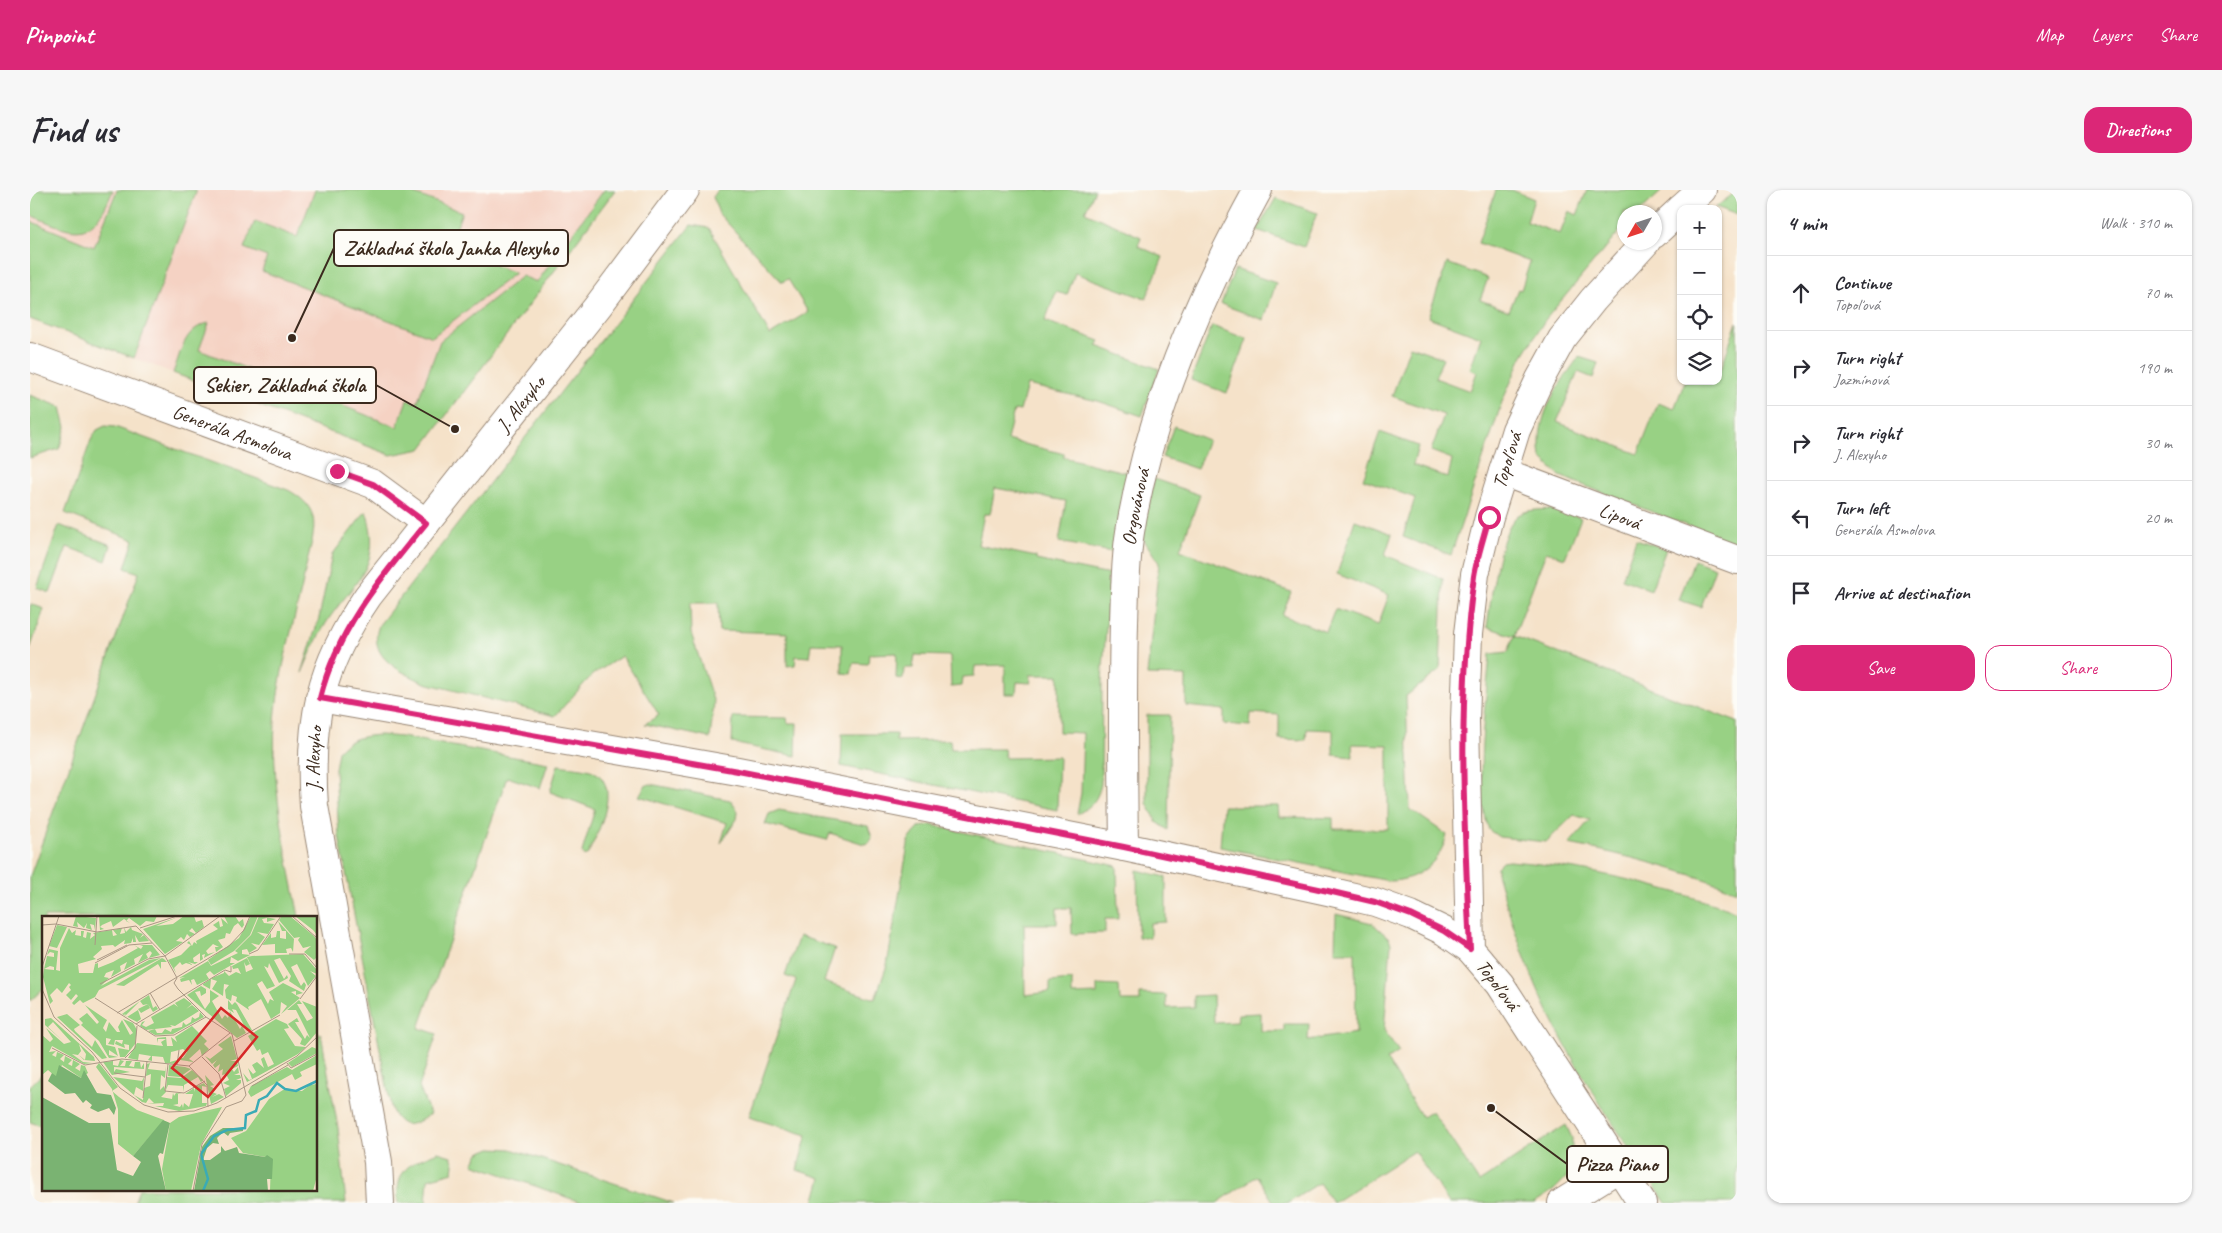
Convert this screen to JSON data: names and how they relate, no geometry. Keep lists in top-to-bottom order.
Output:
{
  "streets": {
    "street": [
      "J. Alexyho",
      "Generála Asmolova",
      "Topoľová",
      "Orgovánová",
      "Lipová"
    ]
  },
  "crossings": [
    ["J. Alexyho", "Generála Asmolova"],
    ["Topoľová", "Lipová"]
  ],
  "places": ["Základná škola Janka Alexyho", "Sekier, Základná škola", "Pizza Piano"],
  "north": "bottom left",
  "page": {
    "header": "Pinpoint",
    "nav": ["Map", "Layers", "Share"],
    "buttons": [
      "Directions",
      ["Save", "Share"]
    ],
    "title": "Find us",
    "heading": ["4 min", "Walk · 310 m"],
    "map_buttons": ["+", "−"],
    "list": [
      ["Continue", "Topoľová", "70 m"],
      ["Turn right", "Jazmínová", "190 m"],
      ["Turn right", "J. Alexyho", "30 m"],
      ["Turn left", "Generála Asmolova", "20 m"],
      "Arrive at destination"
    ]
  }
}
